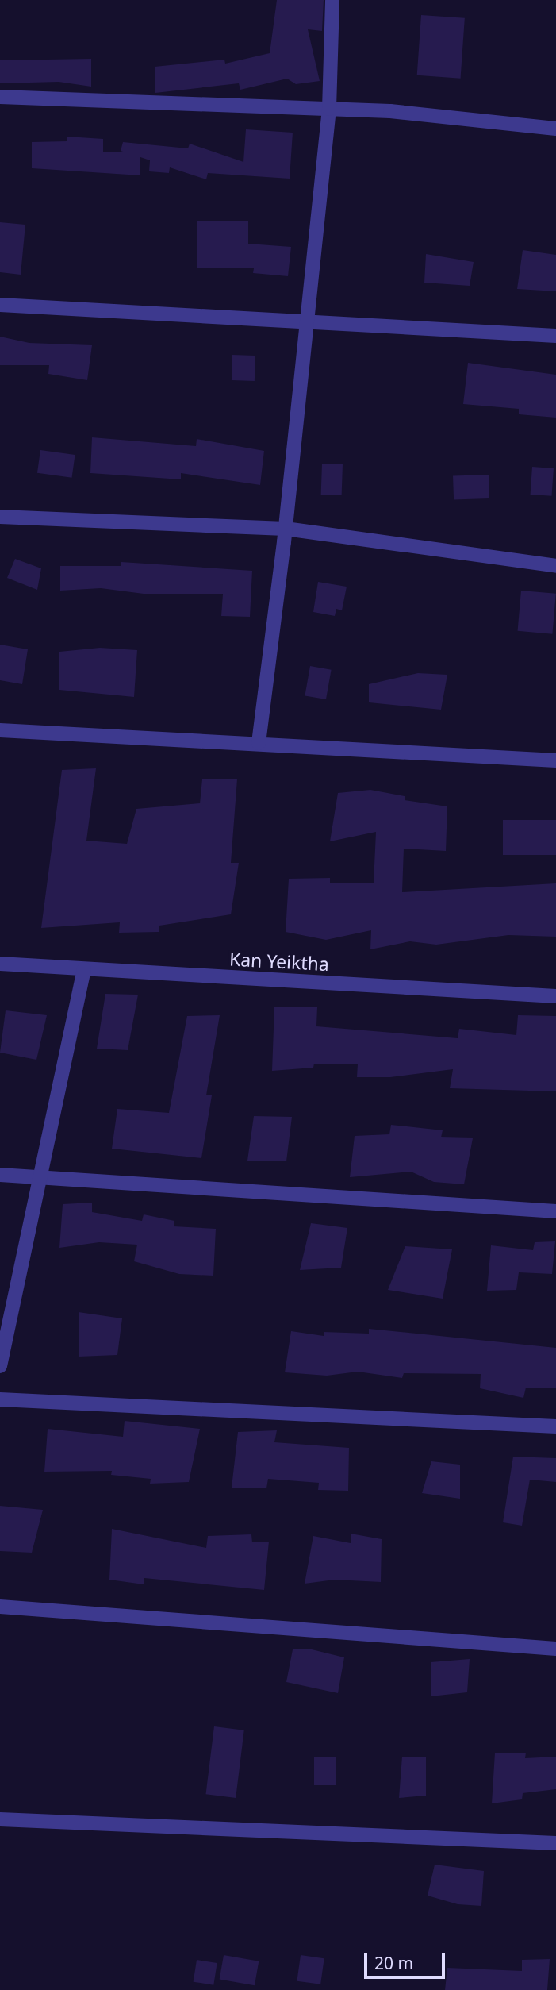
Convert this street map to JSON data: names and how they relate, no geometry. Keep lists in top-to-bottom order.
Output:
{
  "streets": {
    "street": ["Kan Yeiktha"]
  },
  "scale_bar": "20 m"
}
